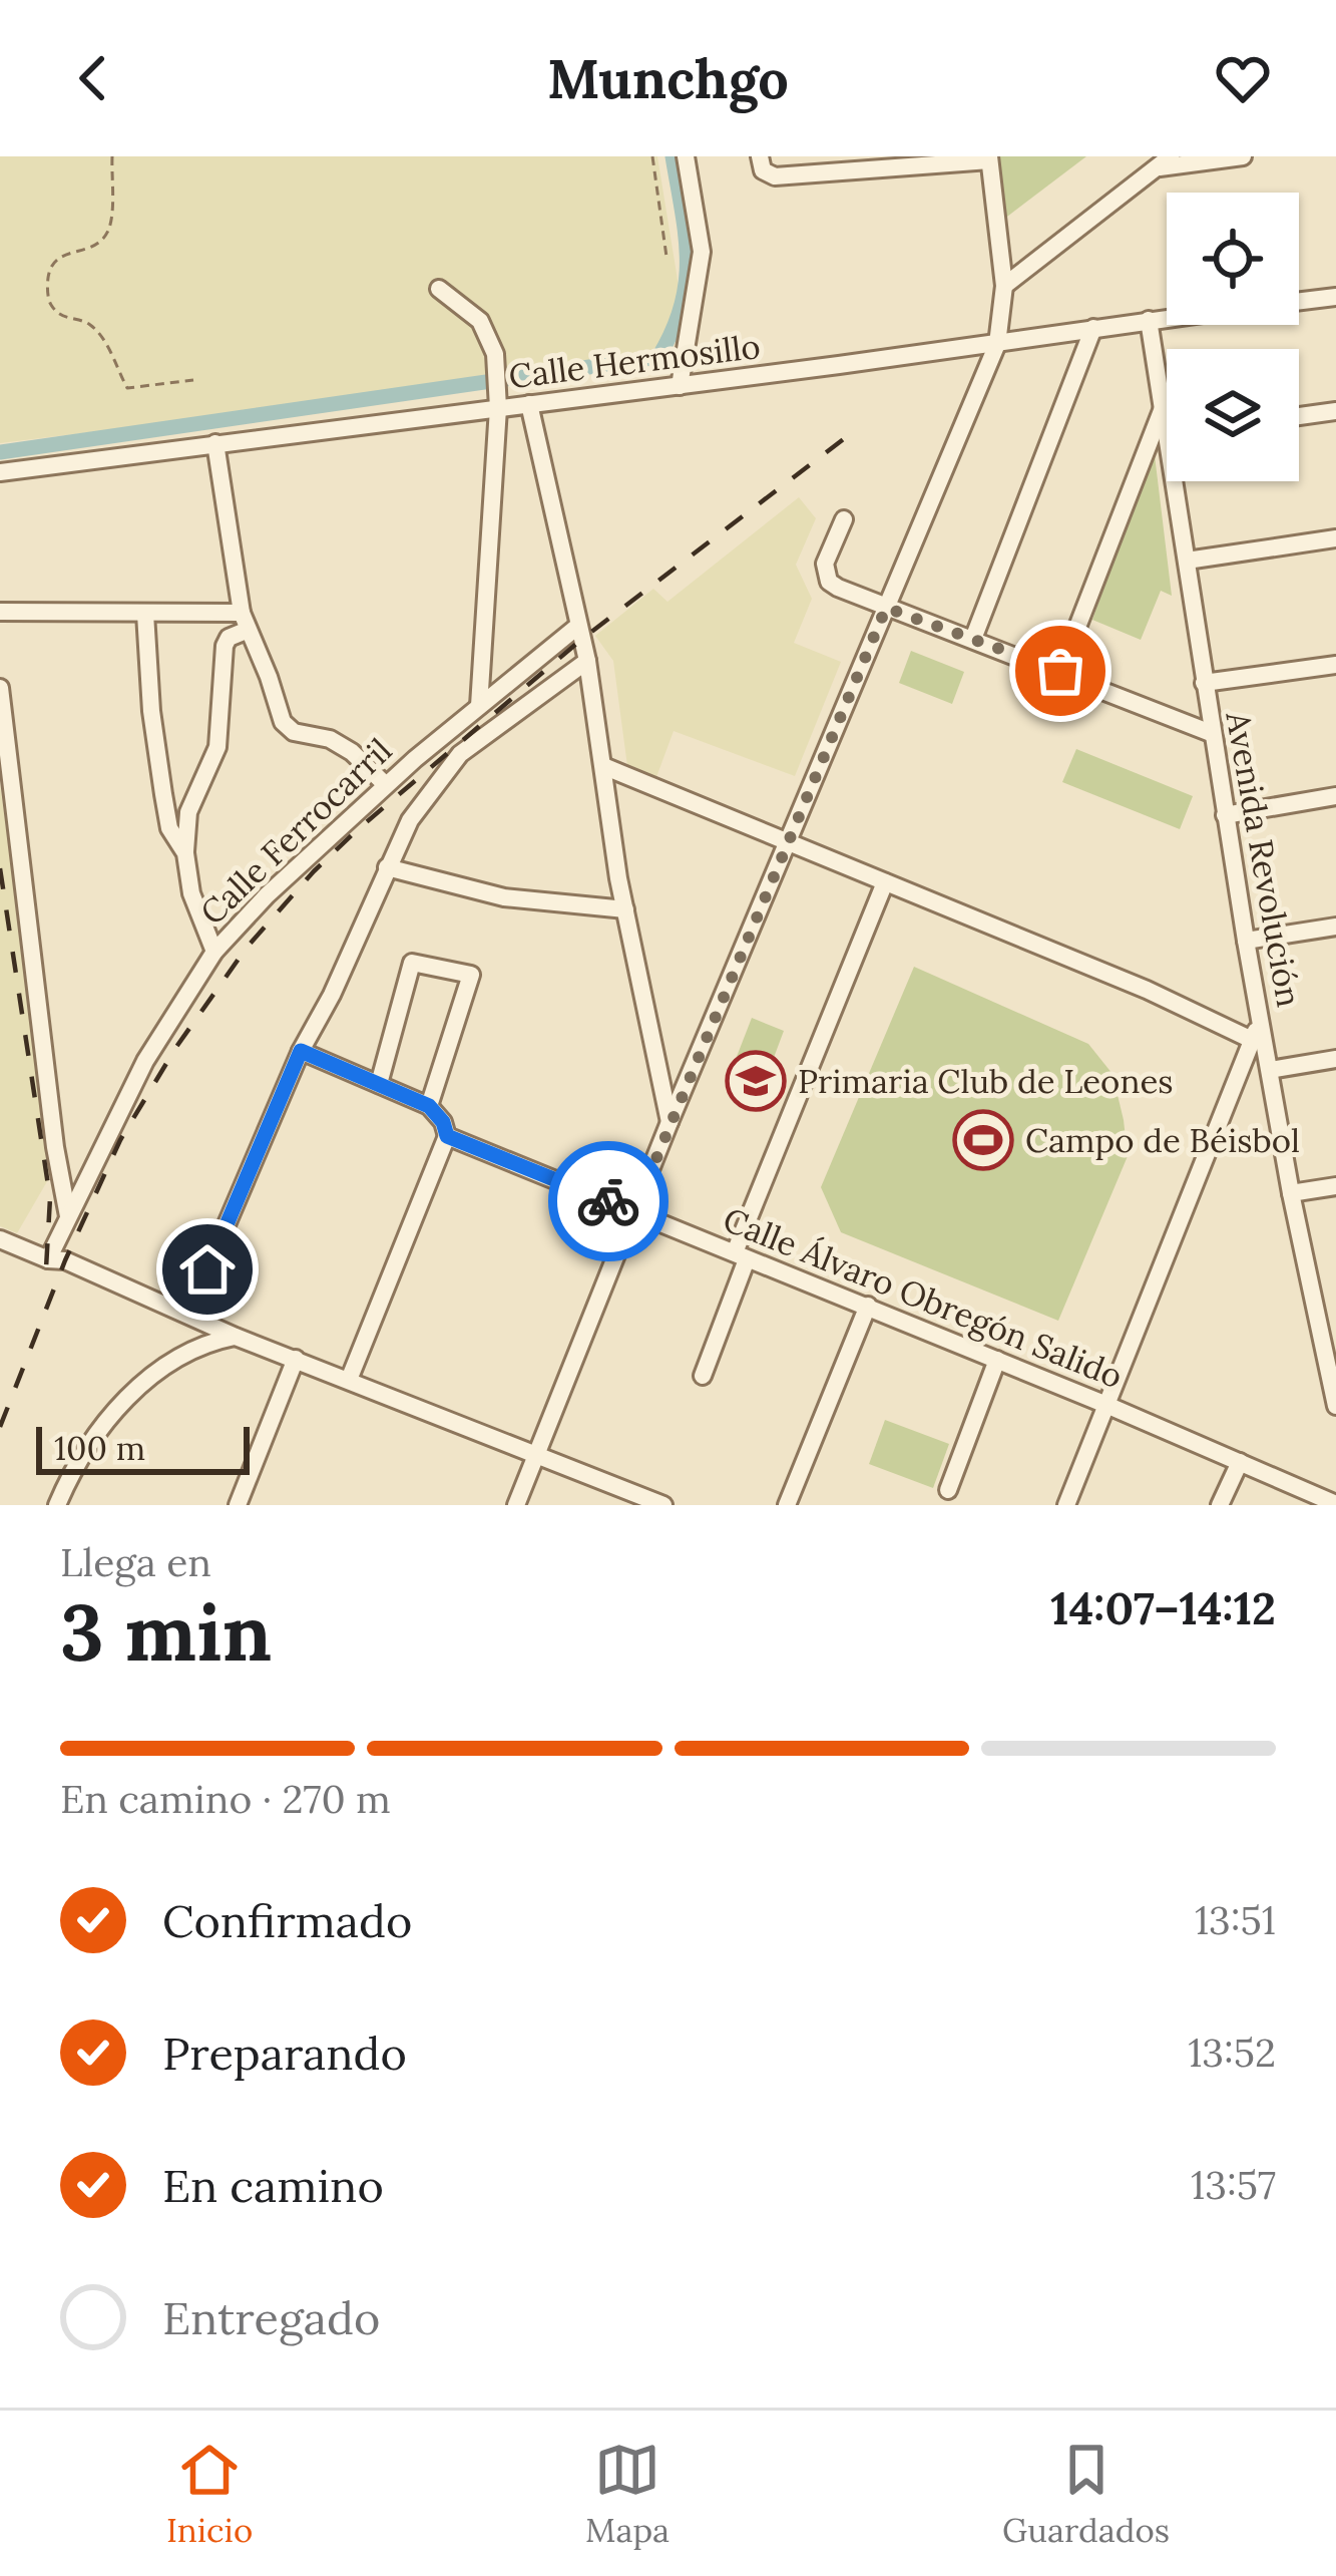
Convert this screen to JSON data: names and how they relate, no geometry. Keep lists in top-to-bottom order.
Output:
{
  "streets": {
    "street": [
      "Calle Hermosillo",
      "Calle Ferrocarril",
      "Avenida Revolución",
      "Calle Álvaro Obregón Salido"
    ]
  },
  "crossings": [
    ["Calle Hermosillo", "Avenida Revolución"]
  ],
  "places": {
    "school or university": ["Primaria Club de Leones"],
    "sports": ["Campo de Béisbol"]
  },
  "scale_bar": "100 m",
  "page": {
    "header": "Munchgo",
    "scale": "100 m",
    "heading": ["3 min", "Llega en", "14:07–14:12"],
    "bar": "En camino · 270 m",
    "list": [
      ["Confirmado", "13:51"],
      ["Preparando", "13:52"],
      ["En camino", "13:57"],
      "Entregado"
    ],
    "tabs": ["Inicio", "Mapa", "Guardados"]
  }
}
